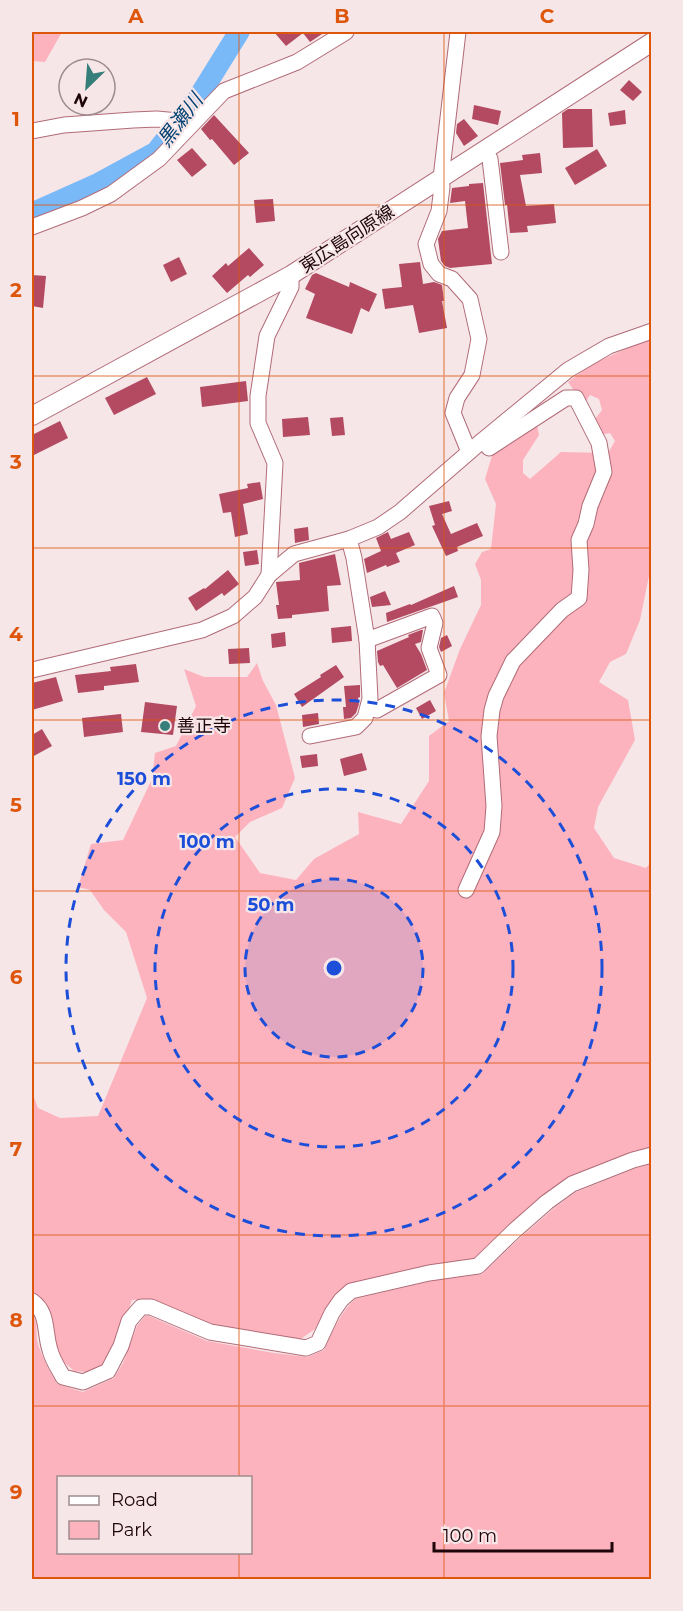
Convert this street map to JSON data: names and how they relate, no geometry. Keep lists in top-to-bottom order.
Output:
{
  "streets": {
    "main road": ["東広島向原線"]
  },
  "water": ["黒瀬川"],
  "places": ["善正寺"],
  "legend": ["Road", "Park"],
  "scale_bar": "100 m",
  "north": "bottom left",
  "grid": {
    "columns": ["A", "B", "C"],
    "rows": [
      "1",
      "2",
      "3",
      "4",
      "5",
      "6",
      "7",
      "8",
      "9"
    ]
  },
  "rings": ["150 m", "100 m", "50 m"]
}
